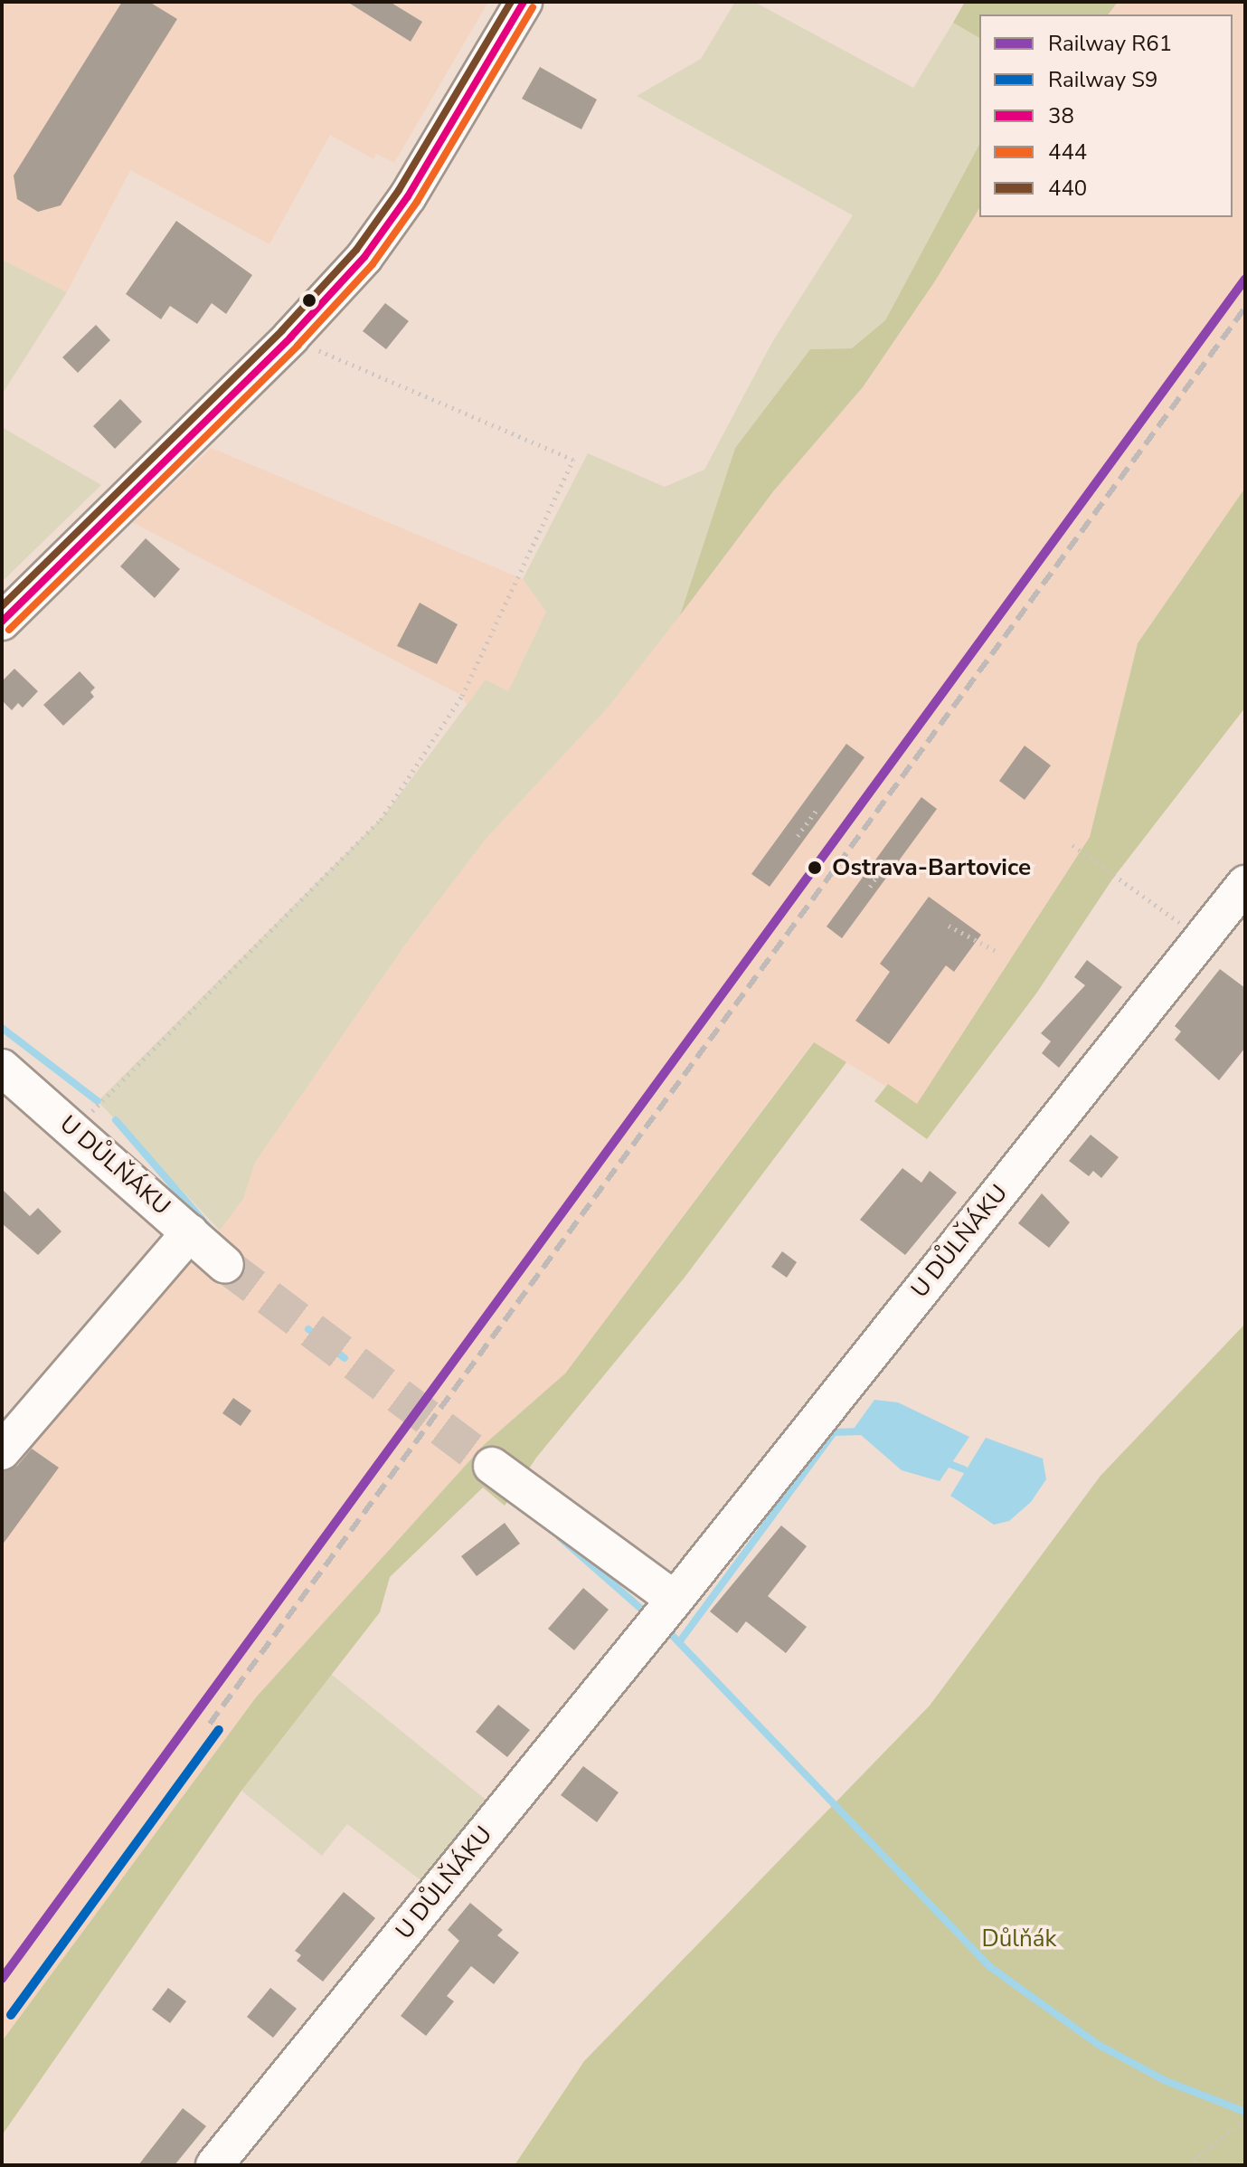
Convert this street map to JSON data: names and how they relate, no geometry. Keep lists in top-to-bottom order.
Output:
{
  "streets": {
    "street": ["U DŮLŇÁKU"]
  },
  "parks": ["Důlňák"],
  "places": ["Ostrava-Bartovice"],
  "lines": [
    "transit line 38",
    "transit line 440",
    "transit line 444",
    "rail line R61",
    "rail line S9"
  ],
  "legend": [
    "Railway R61",
    "Railway S9",
    "38",
    "444",
    "440"
  ]
}
